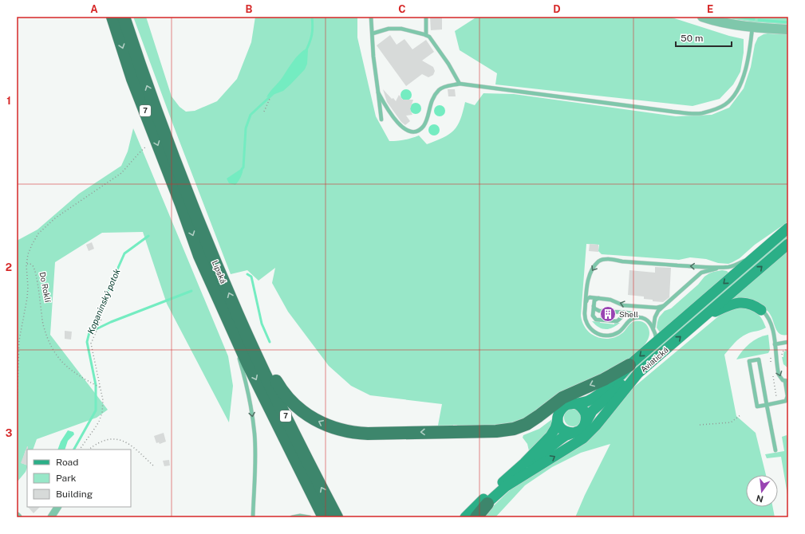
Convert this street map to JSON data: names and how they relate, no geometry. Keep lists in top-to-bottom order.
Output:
{
  "streets": {
    "highway": ["7", "Lipská"],
    "main road": ["Aviatická"],
    "path": ["Do Roklí"]
  },
  "water": ["Kopaninský potok"],
  "places": {
    "building": ["Shell"]
  },
  "legend": ["Road", "Park", "Building"],
  "scale_bar": "50 m",
  "north": "bottom",
  "grid": {
    "columns": [
      "A",
      "B",
      "C",
      "D",
      "E"
    ],
    "rows": ["1", "2", "3"]
  }
}
